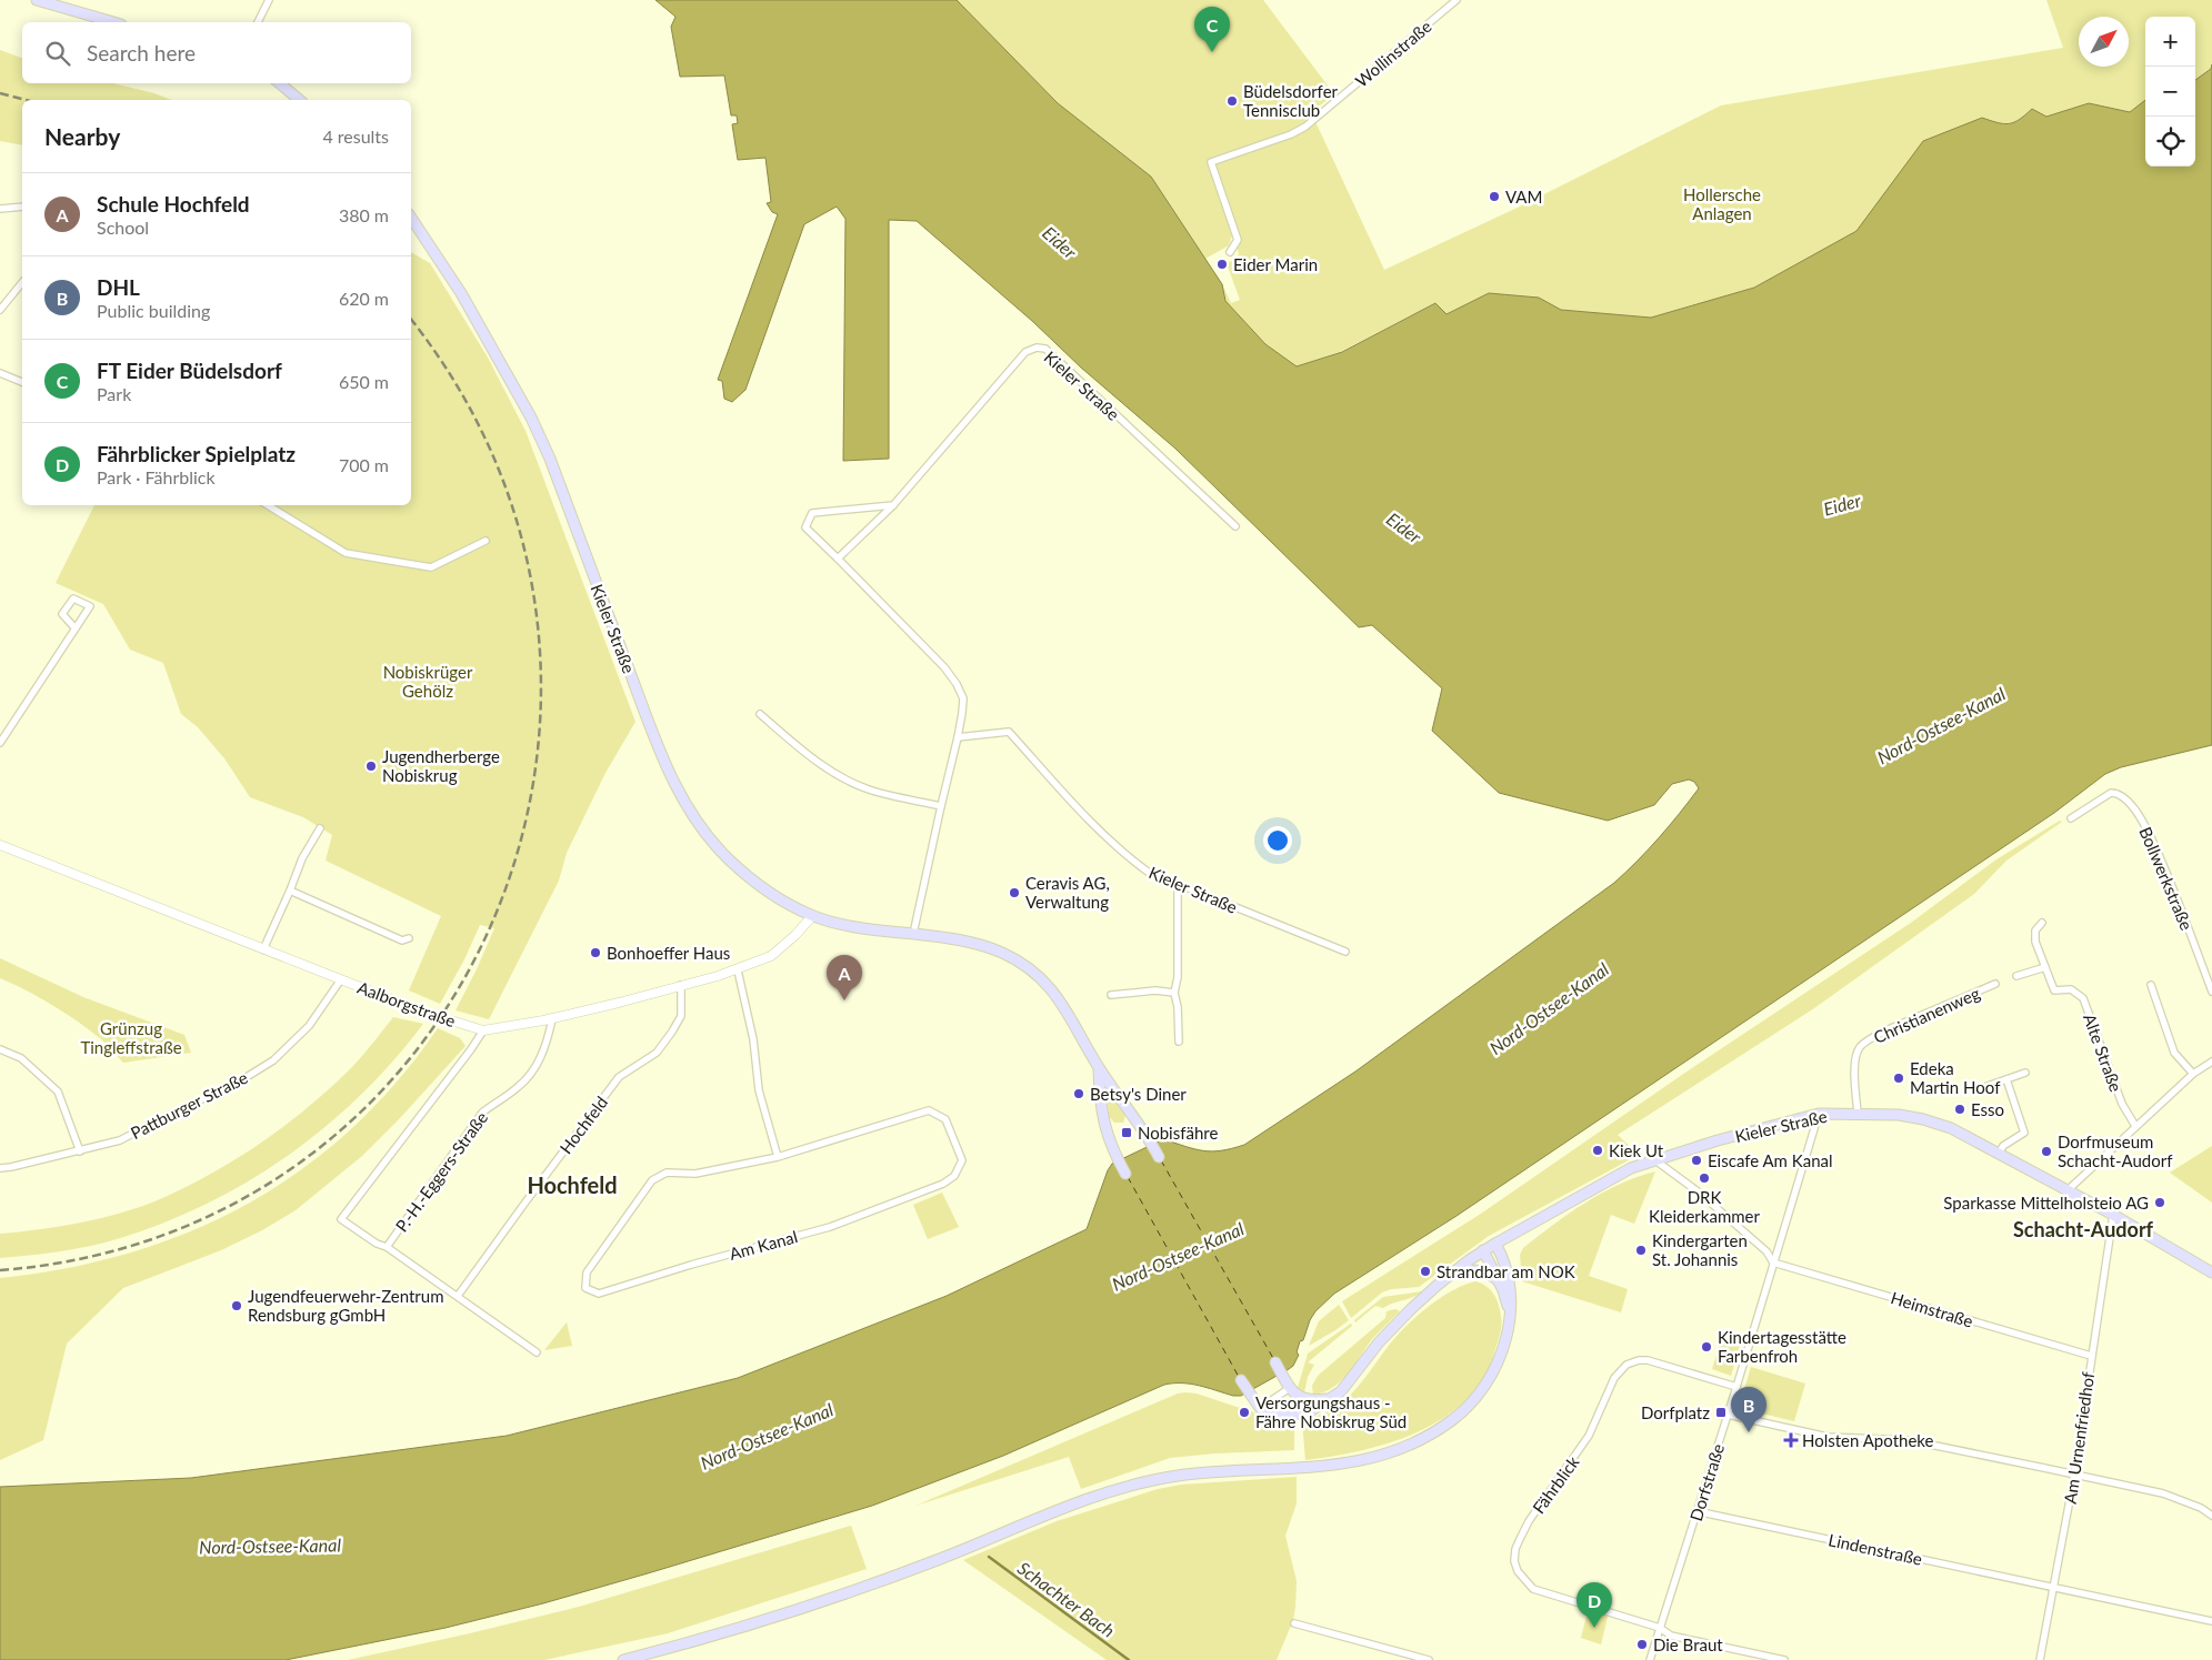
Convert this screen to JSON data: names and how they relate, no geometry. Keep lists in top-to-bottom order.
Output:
{
  "streets": {
    "main road": ["Kieler Straße"],
    "street": [
      "Wollinstraße",
      "Bollwerkstraße",
      "Aalborgstraße",
      "Christianenweg",
      "Alte Straße",
      "Pattburger Straße",
      "Hochfeld",
      "P.-H.-Eggers-Straße",
      "Am Kanal",
      "Heimstraße",
      "Am Urnenfriedhof",
      "Dorfstraße",
      "Fährblick",
      "Lindenstraße"
    ]
  },
  "crossings": [
    ["Kieler Straße", "Aalborgstraße"],
    ["Kieler Straße", "Christianenweg"],
    ["Kieler Straße", "Am Urnenfriedhof"],
    ["Kieler Straße", "Dorfstraße"],
    ["Aalborgstraße", "Pattburger Straße"],
    ["Aalborgstraße", "Hochfeld"],
    ["Aalborgstraße", "P.-H.-Eggers-Straße"],
    ["Heimstraße", "Am Urnenfriedhof"],
    ["Heimstraße", "Dorfstraße"],
    ["Am Urnenfriedhof", "Lindenstraße"],
    ["Dorfstraße", "Fährblick"],
    ["Dorfstraße", "Lindenstraße"]
  ],
  "districts": ["Hochfeld", "Schacht-Audorf"],
  "water": ["Eider", "Nord-Ostsee-Kanal", "Schachter Bach"],
  "parks": ["Hollersche Anlagen", "Nobiskrüger Gehölz", "Grünzug Tingleffstraße"],
  "places": {
    "other": [
      "Büdelsdorfer Tennisclub",
      "VAM",
      "Eider Marin",
      "Jugendherberge Nobiskrug",
      "Ceravis AG, Verwaltung",
      "Bonhoeffer Haus",
      "Edeka Martin Hoof",
      "Betsy's Diner",
      "Esso",
      "Kiek Ut",
      "Dorfmuseum Schacht-Audorf",
      "Eiscafe Am Kanal",
      "DRK Kleiderkammer",
      "Sparkasse Mittelholsteio AG",
      "Kindergarten St. Johannis",
      "Strandbar am NOK",
      "Jugendfeuerwehr-Zentrum Rendsburg gGmbH",
      "Kindertagesstätte Farbenfroh",
      "Versorgungshaus - Fähre Nobiskrug Süd",
      "Die Braut"
    ],
    "transit": ["Nobisfähre", "Dorfplatz"],
    "health": ["Holsten Apotheke"]
  },
  "north": "top right",
  "page": {
    "pins": [
      "C",
      "A",
      "B",
      "D"
    ],
    "map_buttons": ["+", "−"],
    "search": "Search here",
    "heading": ["Nearby", "4 results"],
    "list": [
      {
        "mark": "A",
        "name": "Schule Hochfeld",
        "note": "School",
        "value": "380 m"
      },
      {
        "mark": "B",
        "name": "DHL",
        "note": "Public building",
        "value": "620 m"
      },
      {
        "mark": "C",
        "name": "FT Eider Büdelsdorf",
        "note": "Park",
        "value": "650 m"
      },
      {
        "mark": "D",
        "name": "Fährblicker Spielplatz",
        "note": "Park · Fährblick",
        "value": "700 m"
      }
    ]
  }
}
